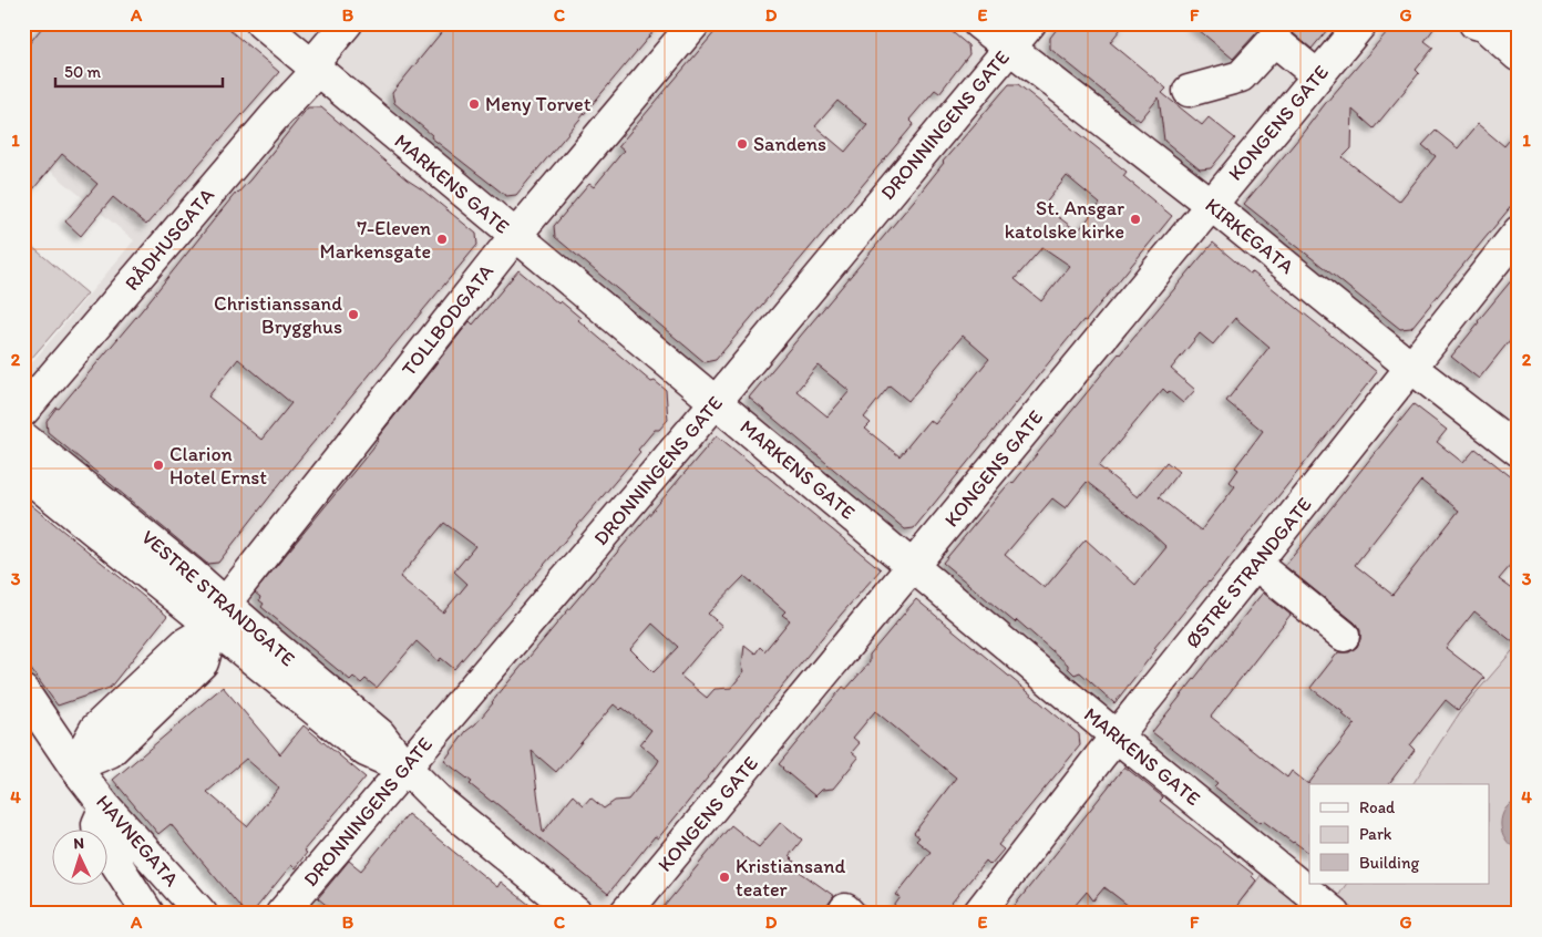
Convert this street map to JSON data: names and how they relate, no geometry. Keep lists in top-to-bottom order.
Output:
{
  "streets": {
    "street": [
      "KONGENS GATE",
      "DRONNINGENS GATE",
      "MARKENS GATE",
      "KIRKEGATA",
      "RÅDHUSGATA",
      "TOLLBODGATA",
      "ØSTRE STRANDGATE",
      "VESTRE STRANDGATE",
      "HAVNEGATA"
    ]
  },
  "crossings": [
    ["KONGENS GATE", "MARKENS GATE"],
    ["KONGENS GATE", "KIRKEGATA"],
    ["DRONNINGENS GATE", "MARKENS GATE"],
    ["DRONNINGENS GATE", "KIRKEGATA"],
    ["DRONNINGENS GATE", "VESTRE STRANDGATE"],
    ["MARKENS GATE", "RÅDHUSGATA"],
    ["MARKENS GATE", "TOLLBODGATA"],
    ["MARKENS GATE", "ØSTRE STRANDGATE"],
    ["KIRKEGATA", "ØSTRE STRANDGATE"],
    ["TOLLBODGATA", "VESTRE STRANDGATE"],
    ["TOLLBODGATA", "HAVNEGATA"]
  ],
  "places": [
    "Meny Torvet",
    "Sandens",
    "St. Ansgar katolske kirke",
    "7-Eleven Markensgate",
    "Christianssand Brygghus",
    "Clarion Hotel Ernst",
    "Kristiansand teater"
  ],
  "legend": ["Road", "Park", "Building"],
  "scale_bar": "50 m",
  "north": "top",
  "grid": {
    "columns": [
      "A",
      "B",
      "C",
      "D",
      "E",
      "F",
      "G"
    ],
    "rows": [
      "1",
      "2",
      "3",
      "4"
    ]
  }
}
